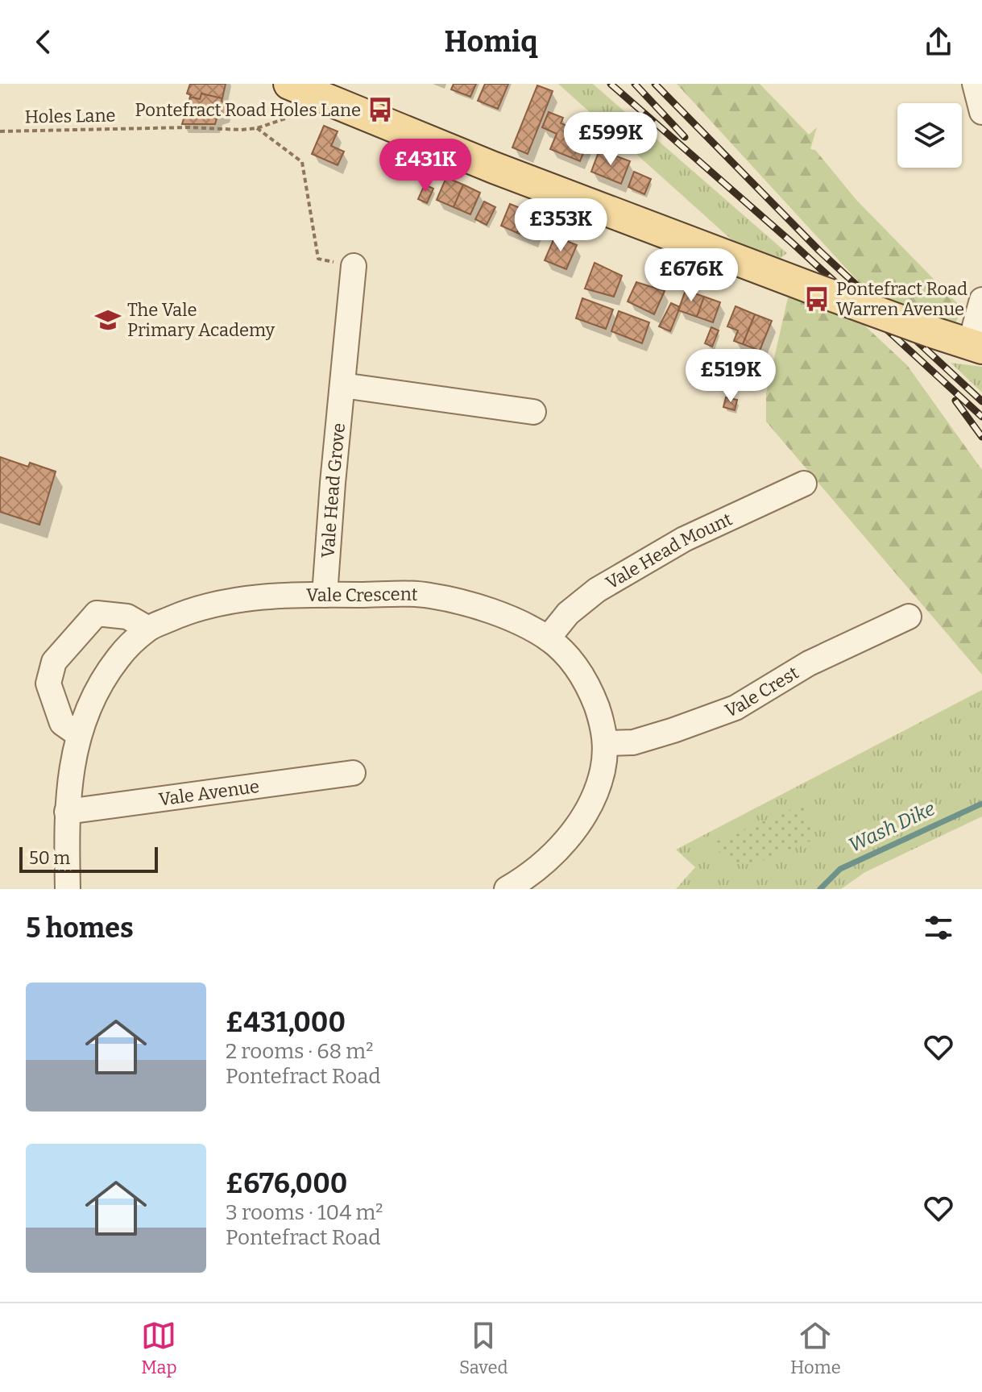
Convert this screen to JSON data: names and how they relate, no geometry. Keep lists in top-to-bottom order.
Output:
{
  "streets": {
    "street": [
      "Vale Head Grove",
      "Vale Head Mount",
      "Vale Crescent",
      "Vale Crest",
      "Vale Avenue"
    ],
    "path": ["Holes Lane"]
  },
  "crossings": [
    ["Vale Head Grove", "Vale Crescent"],
    ["Vale Head Mount", "Vale Crescent"],
    ["Vale Crescent", "Vale Crest"],
    ["Vale Crescent", "Vale Avenue"]
  ],
  "water": ["Wash Dike"],
  "places": {
    "bus stop": ["Pontefract Road Holes Lane", "Pontefract Road Warren Avenue"],
    "school or university": ["The Vale Primary Academy"]
  },
  "scale_bar": "50 m",
  "page": {
    "header": "Homiq",
    "price": [
      "£599K",
      "£431K",
      "£353K",
      "£676K",
      "£519K"
    ],
    "scale": "50 m",
    "heading": "5 homes",
    "list": [
      {
        "name": "£431,000",
        "note": "2 rooms · 68 m² · Pontefract Road"
      },
      {
        "name": "£676,000",
        "note": "3 rooms · 104 m² · Pontefract Road"
      }
    ],
    "tabs": ["Map", "Saved", "Home"]
  }
}
